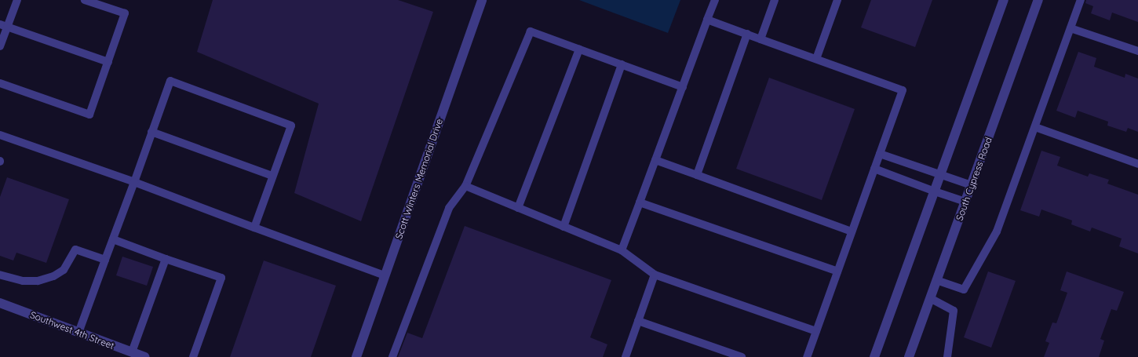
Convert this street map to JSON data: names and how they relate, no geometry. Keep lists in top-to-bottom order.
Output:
{
  "streets": {
    "street": ["Scott Winters Memorial Drive", "South Cypress Road", "Southwest 4th Street"]
  }
}
